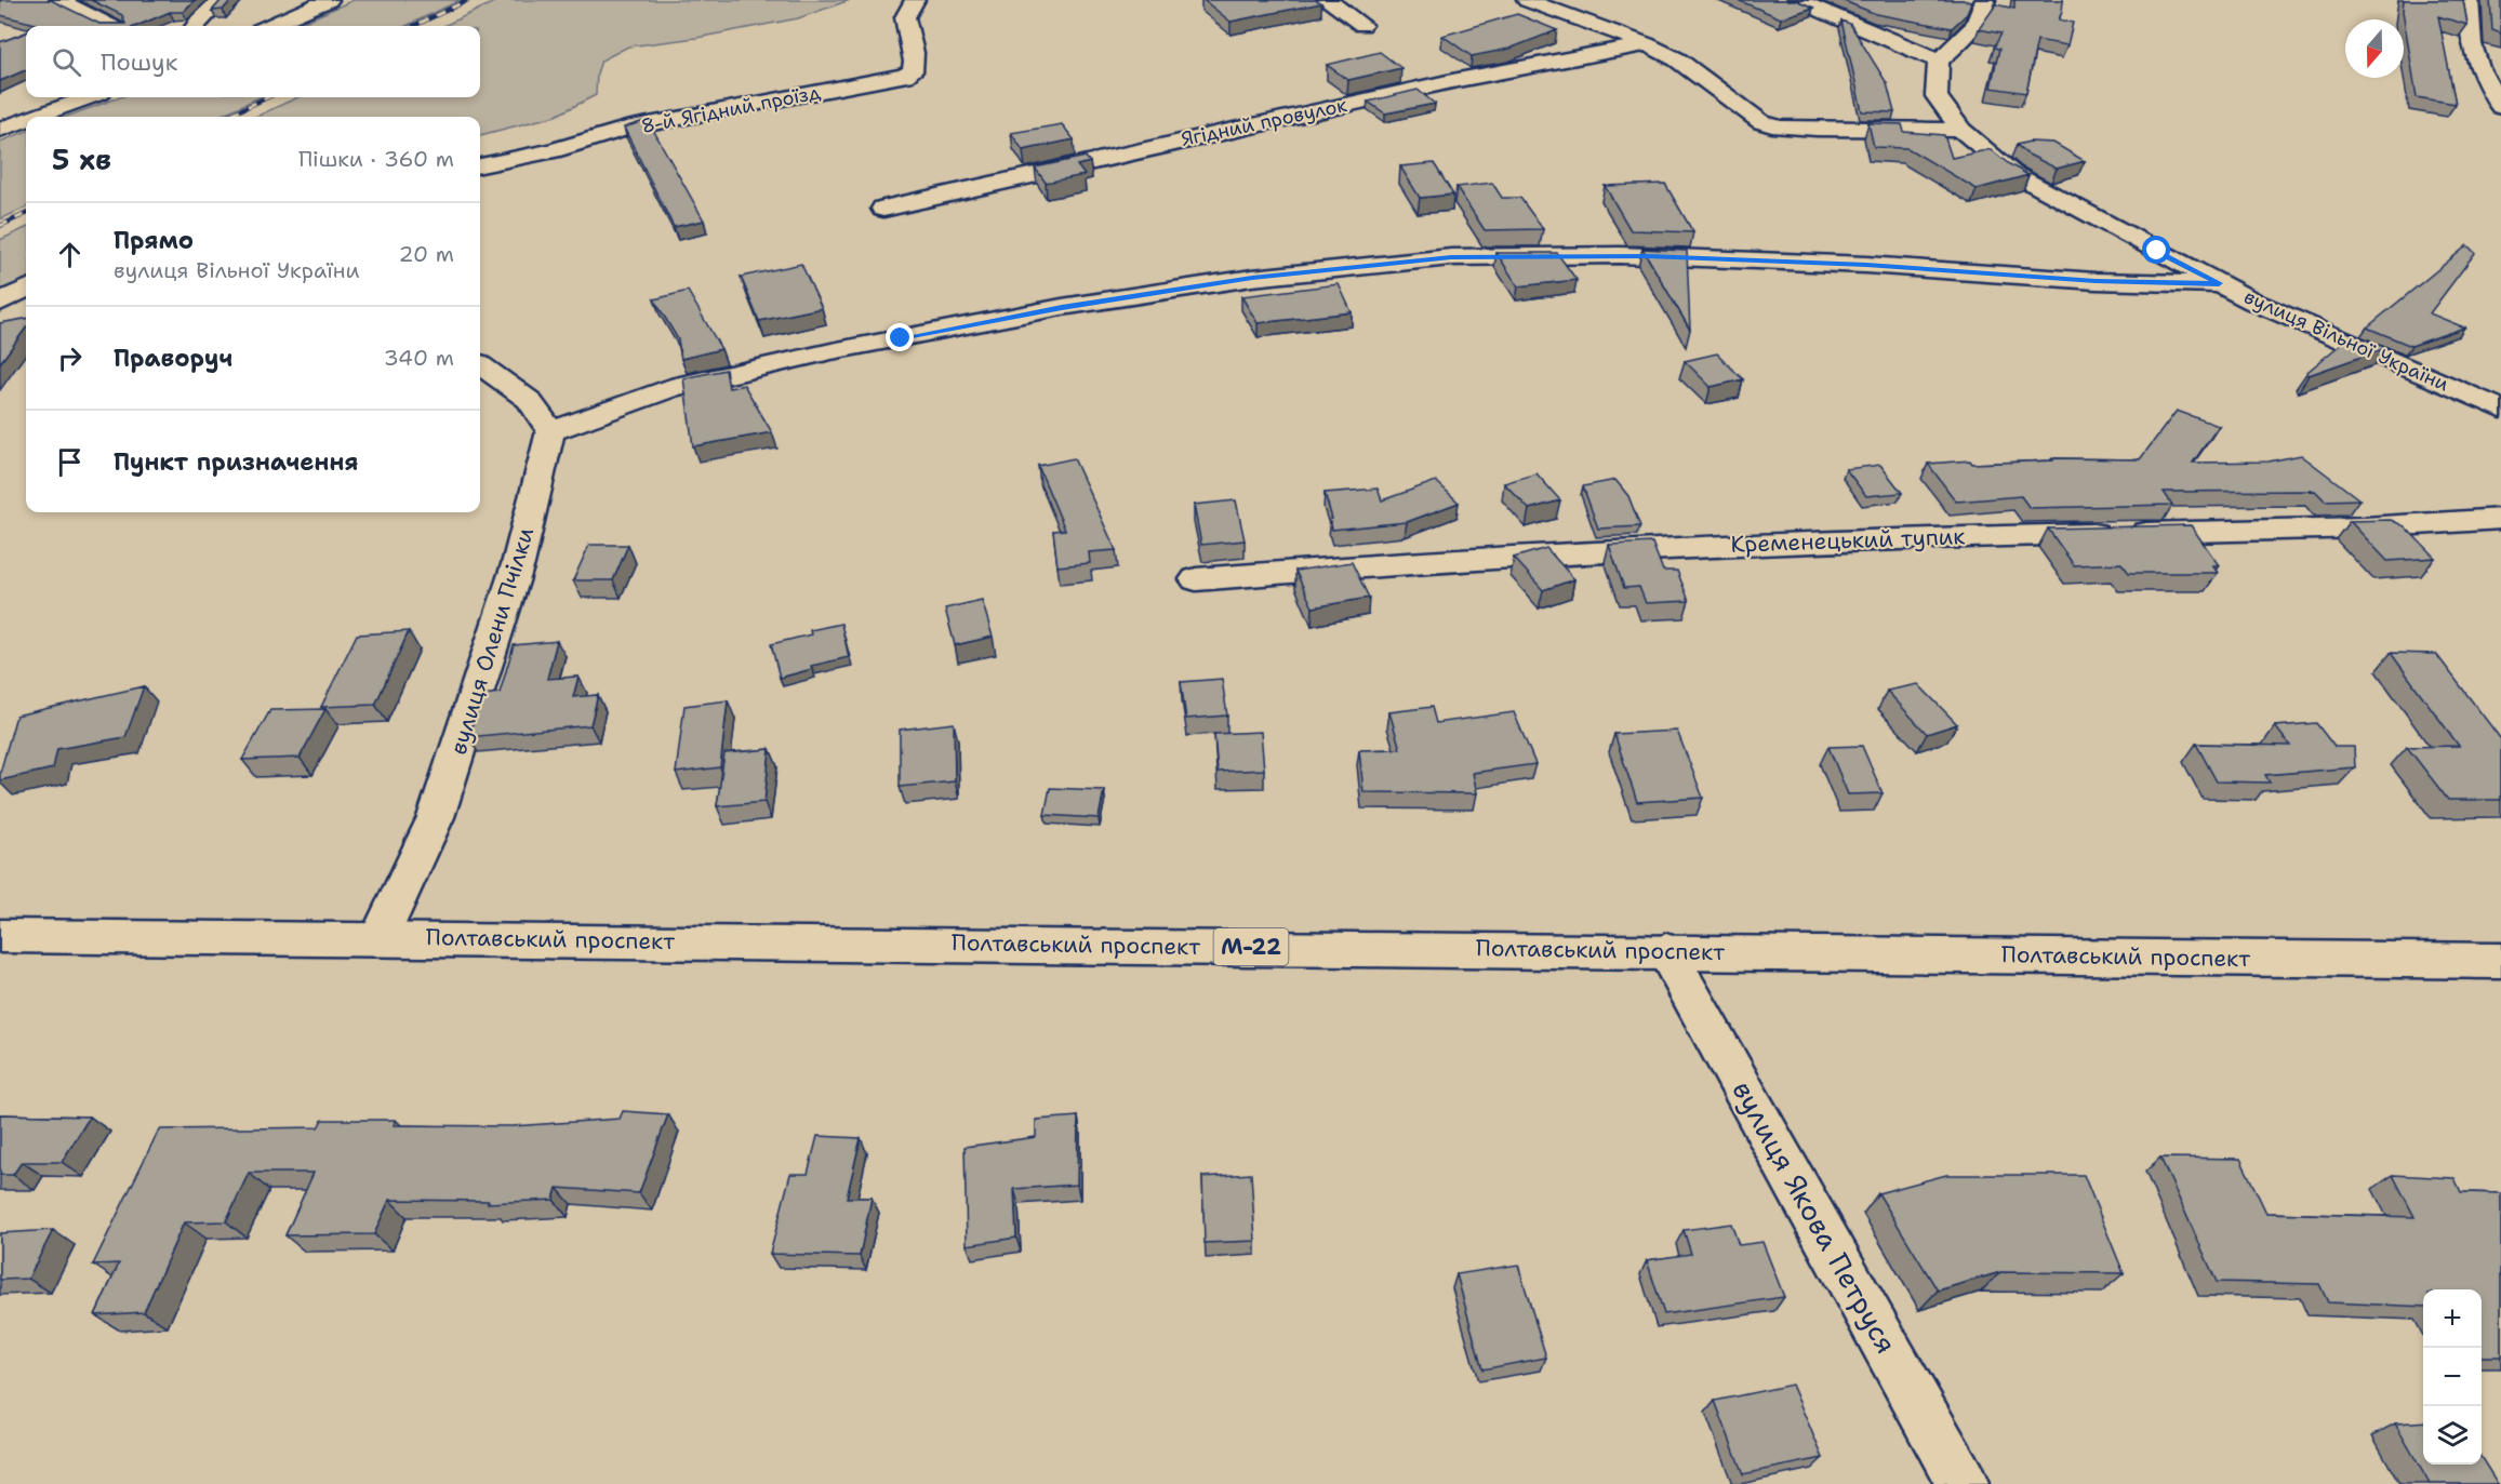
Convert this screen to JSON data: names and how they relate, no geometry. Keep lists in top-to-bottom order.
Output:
{
  "streets": {
    "main road": [
      "8-й Ягідний проїзд",
      "Ягідний провулок",
      "вулиця Вільної України",
      "Кременецький тупик",
      "вулиця Олени Пчілки",
      "Полтавський проспект",
      "М-22",
      "вулиця Якова Петруся"
    ]
  },
  "crossings": [
    ["вулиця Олени Пчілки", "Полтавський проспект"],
    ["Полтавський проспект", "вулиця Якова Петруся"]
  ],
  "north": "bottom",
  "page": {
    "search": "Пошук",
    "heading": ["5 хв", "Пішки · 360 m"],
    "list": [
      ["Прямо", "вулиця Вільної України", "20 m"],
      ["Праворуч", "340 m"],
      "Пункт призначення"
    ],
    "map_buttons": ["+", "−"]
  }
}
